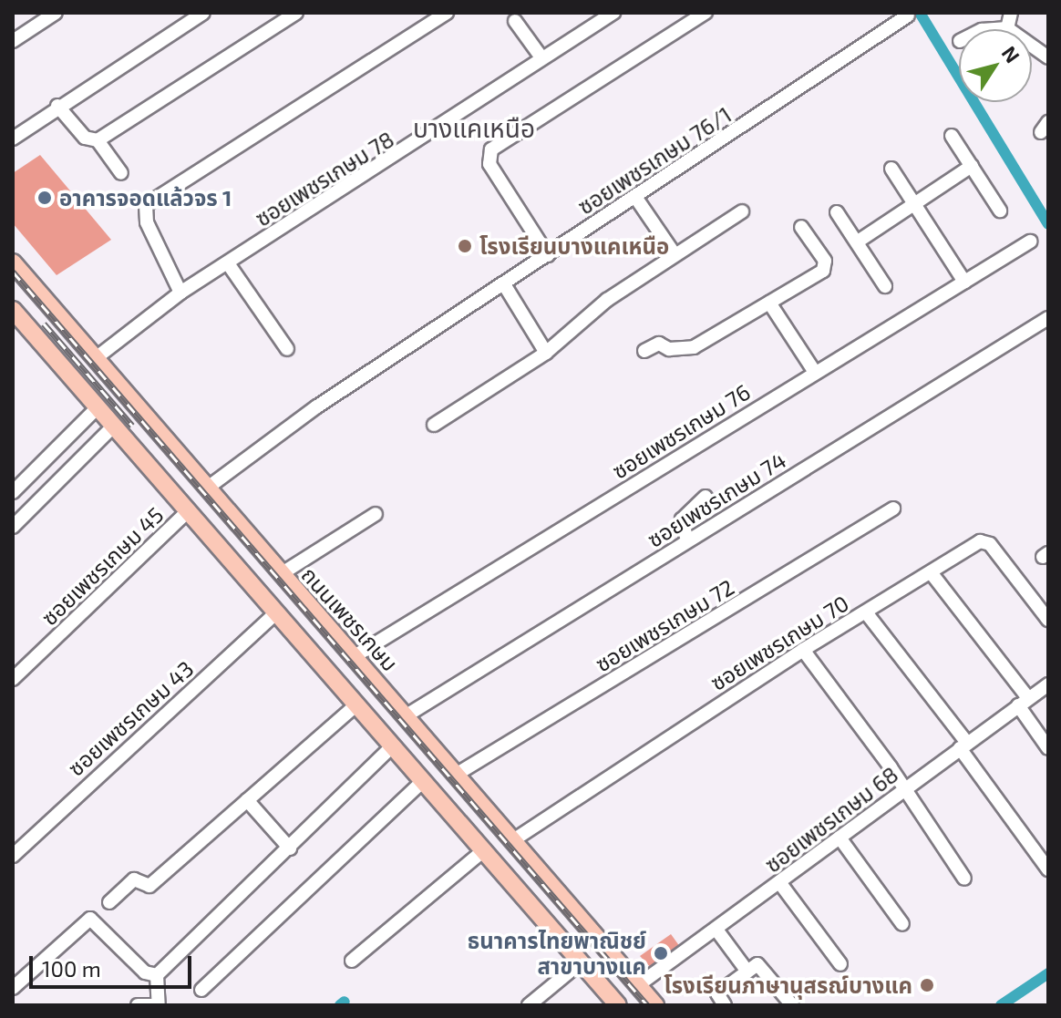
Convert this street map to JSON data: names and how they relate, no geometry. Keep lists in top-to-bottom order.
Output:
{
  "streets": {
    "main road": ["ถนนเพชรเกษม"],
    "street": [
      "ซอยเพชรเกษม 76/1",
      "ซอยเพชรเกษม 78",
      "ซอยเพชรเกษม 76",
      "ซอยเพชรเกษม 74",
      "ซอยเพชรเกษม 45",
      "ซอยเพชรเกษม 72",
      "ซอยเพชรเกษม 70",
      "ซอยเพชรเกษม 43",
      "ซอยเพชรเกษม 68"
    ]
  },
  "crossings": [
    ["ซอยเพชรเกษม 76/1", "ถนนเพชรเกษม"],
    ["ซอยเพชรเกษม 78", "ถนนเพชรเกษม"],
    ["ซอยเพชรเกษม 76", "ถนนเพชรเกษม"],
    ["ซอยเพชรเกษม 74", "ถนนเพชรเกษม"],
    ["ถนนเพชรเกษม", "ซอยเพชรเกษม 72"],
    ["ถนนเพชรเกษม", "ซอยเพชรเกษม 70"],
    ["ถนนเพชรเกษม", "ซอยเพชรเกษม 68"]
  ],
  "districts": ["บางแคเหนือ"],
  "places": [
    "อาคารจอดแล้วจร 1",
    "โรงเรียนบางแคเหนือ",
    "ธนาคารไทยพาณิชย์ สาขาบางแค",
    "โรงเรียนภาษานุสรณ์บางแค"
  ],
  "scale_bar": "100 m",
  "north": "top right"
}
